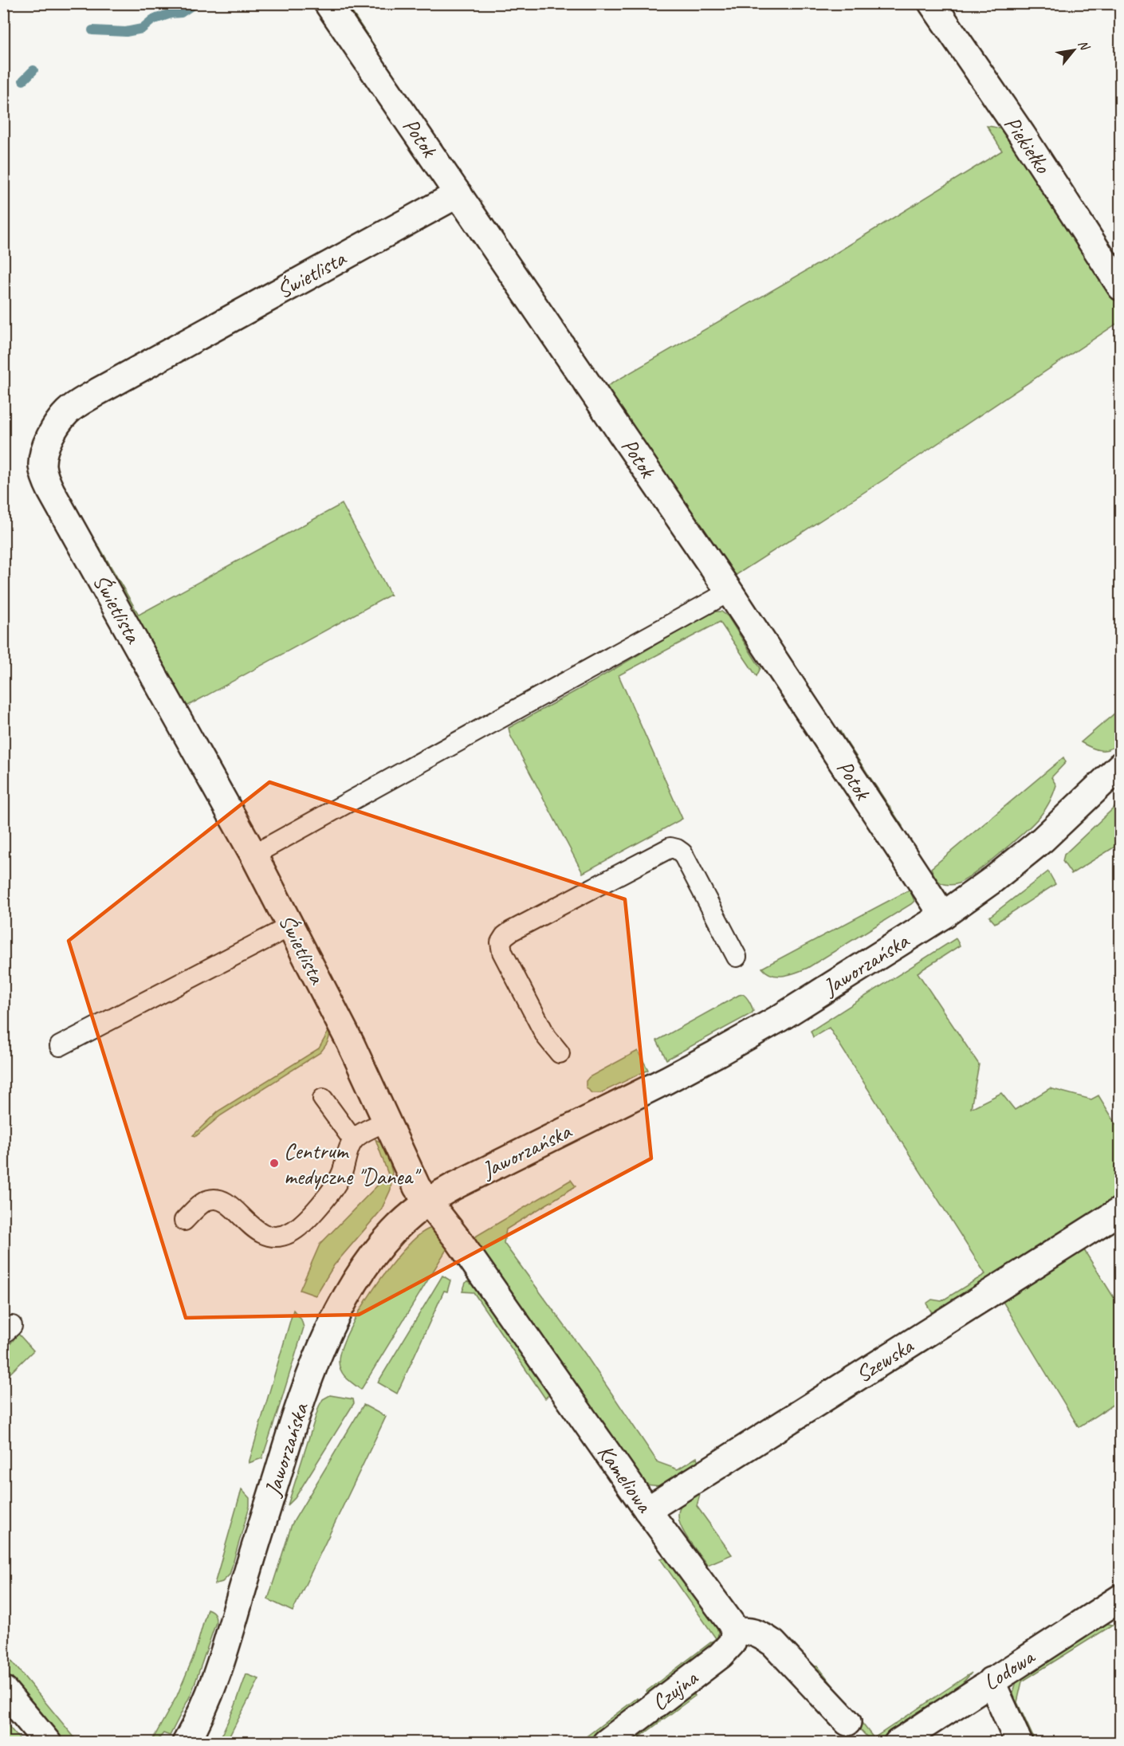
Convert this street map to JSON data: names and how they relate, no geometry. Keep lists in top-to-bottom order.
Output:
{
  "streets": {
    "street": [
      "Potok",
      "Piekiełko",
      "Świetlista",
      "Jaworzańska",
      "Szewska",
      "Kameliowa",
      "Lodowa",
      "Czujna"
    ]
  },
  "crossings": [
    ["Potok", "Świetlista"],
    ["Potok", "Jaworzańska"],
    ["Świetlista", "Jaworzańska"],
    ["Świetlista", "Kameliowa"],
    ["Jaworzańska", "Kameliowa"],
    ["Szewska", "Kameliowa"],
    ["Kameliowa", "Czujna"]
  ],
  "places": ["Centrum medyczne \"Danea\""],
  "north": "top right"
}
